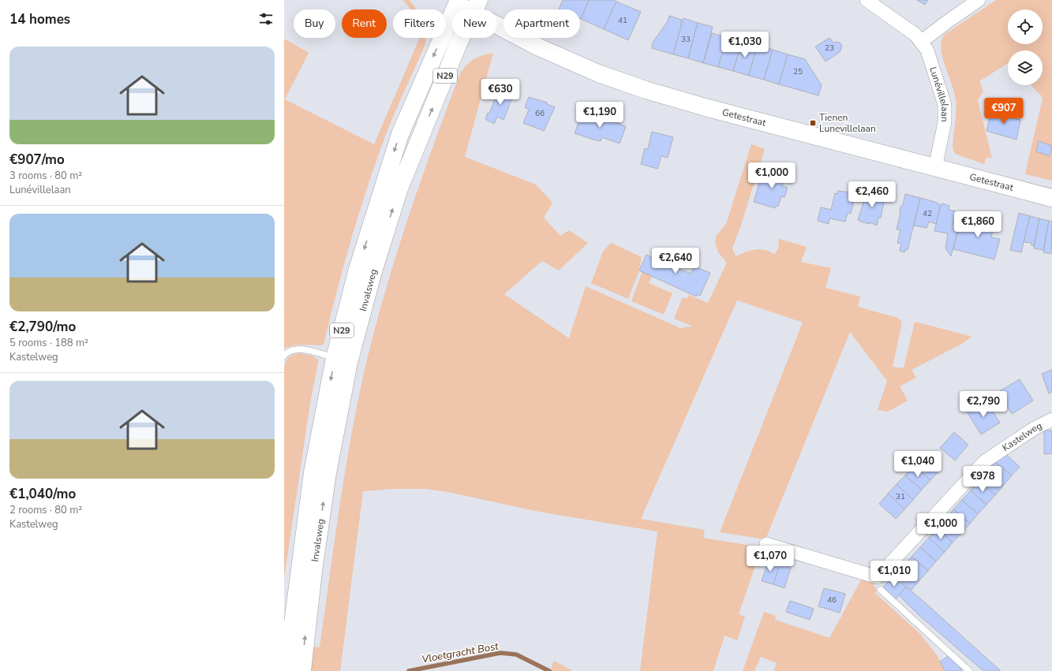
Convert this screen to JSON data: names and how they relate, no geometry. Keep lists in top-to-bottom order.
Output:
{
  "streets": {
    "main road": ["N29", "Getestraat", "Invalsweg"],
    "street": ["Lunévillelaan", "Kastelweg"]
  },
  "crossings": [
    ["Lunévillelaan", "Getestraat"],
    ["Getestraat", "Invalsweg"]
  ],
  "water": ["Vloetgracht Bost"],
  "places": {
    "transit": ["Tienen Lunevillelaan"]
  },
  "house_numbers": [
    "41",
    "33",
    "23",
    "25",
    "66",
    "42",
    "31",
    "46"
  ],
  "page": {
    "heading": "14 homes",
    "chip": [
      "Buy",
      "Rent",
      "Filters",
      "New",
      "Apartment"
    ],
    "price": [
      "€1,030",
      "€630",
      "€907",
      "€1,190",
      "€1,000",
      "€2,460",
      "€1,860",
      "€2,640",
      "€2,790",
      "€1,040",
      "€978",
      "€1,000",
      "€1,070",
      "€1,010"
    ],
    "list": [
      {
        "name": "€907/mo",
        "note": "3 rooms · 80 m² · Lunévillelaan"
      },
      {
        "name": "€2,790/mo",
        "note": "5 rooms · 188 m² · Kastelweg"
      },
      {
        "name": "€1,040/mo",
        "note": "2 rooms · 80 m² · Kastelweg"
      }
    ]
  }
}
